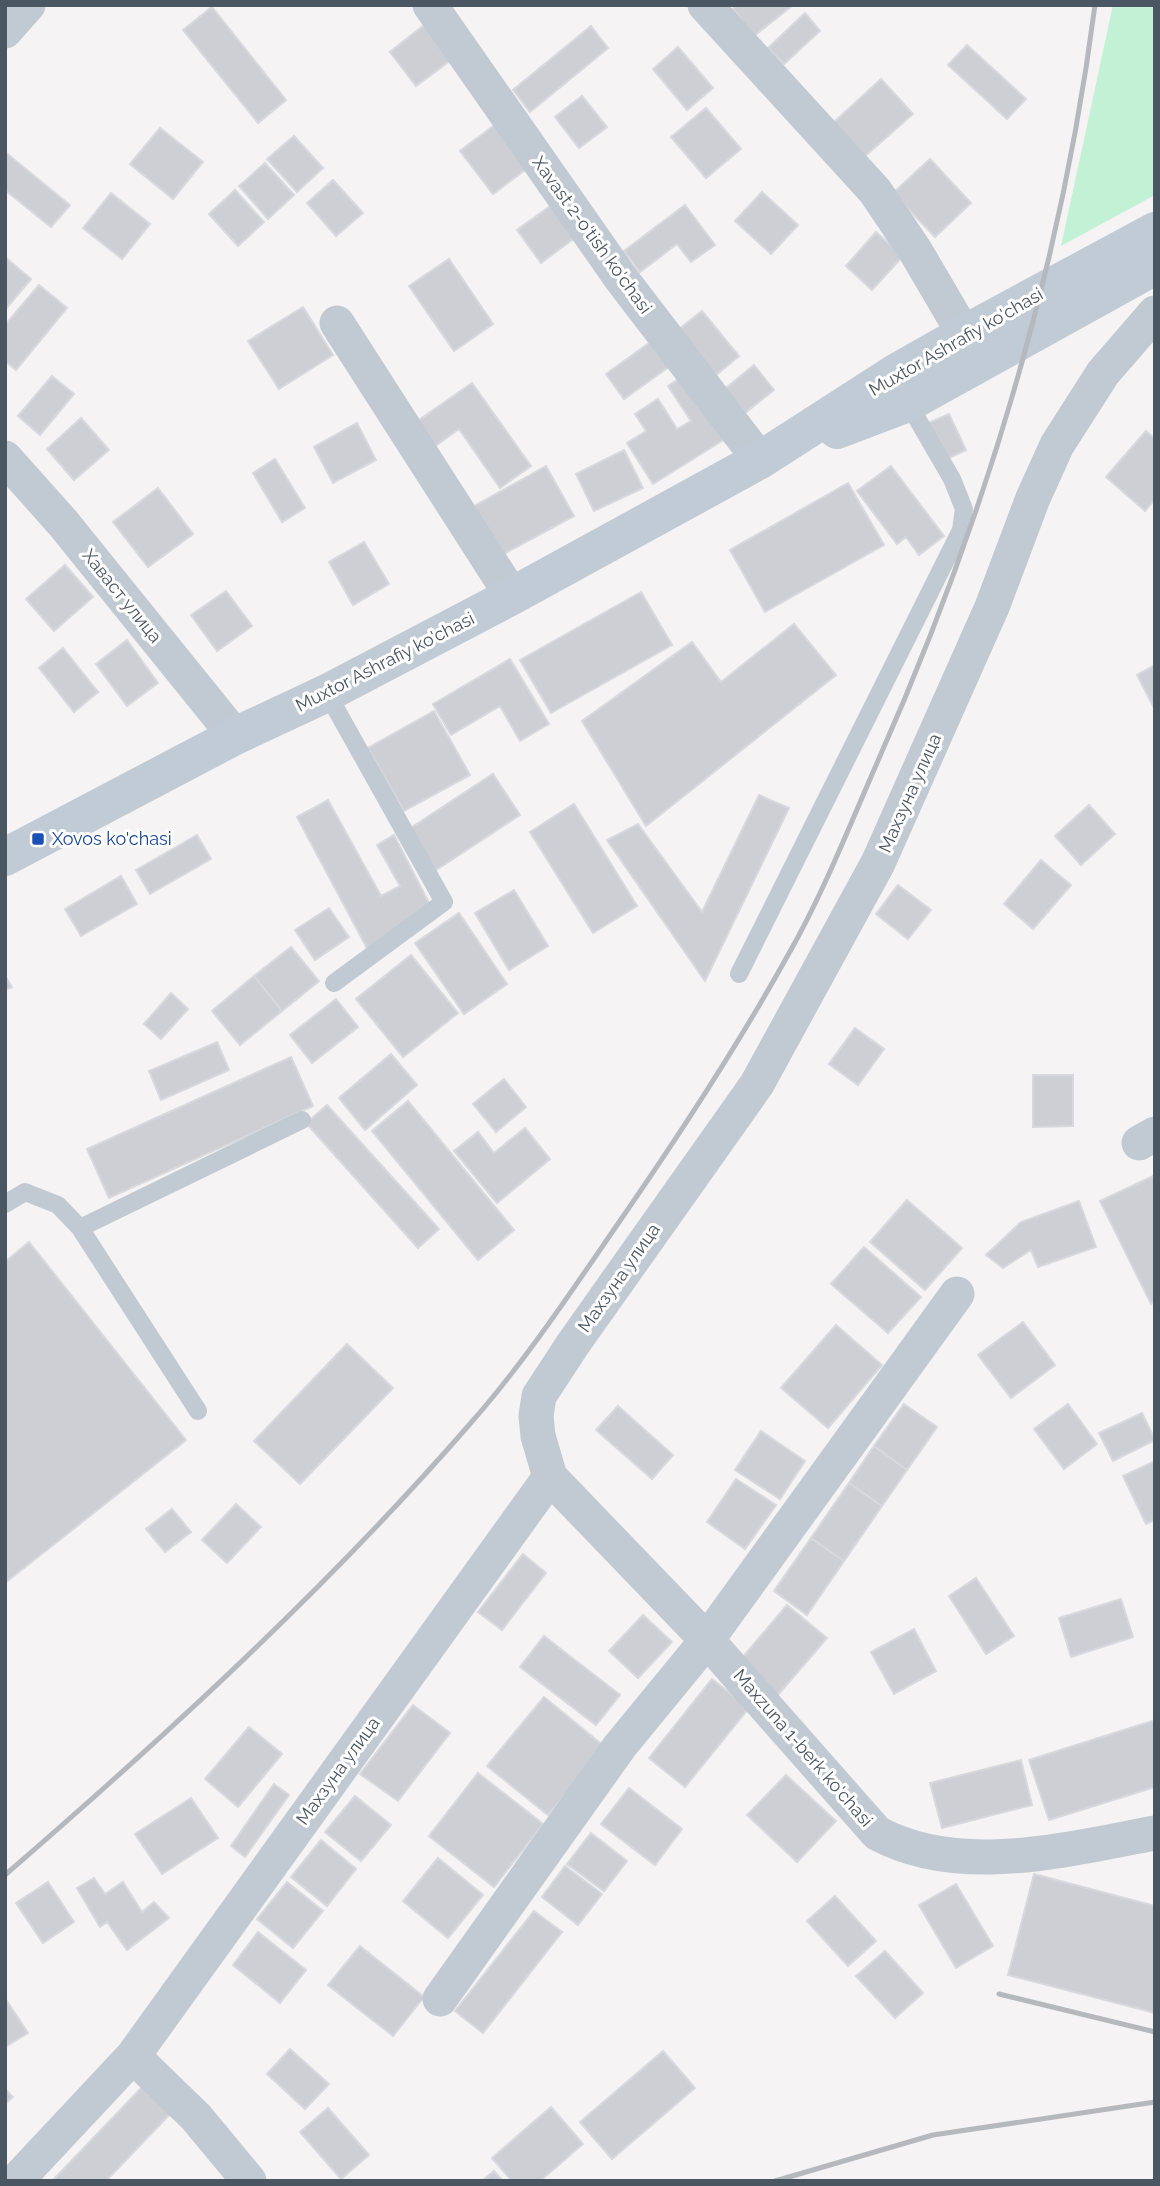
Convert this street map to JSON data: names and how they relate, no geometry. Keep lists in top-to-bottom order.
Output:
{
  "streets": {
    "main road": ["Muxtor Ashrafiy ko'chasi"],
    "street": [
      "Xavast 2-o'tish ko'chasi",
      "Хаваст улица",
      "Махзуна улица",
      "Maxzuna 1-berk ko'chasi"
    ]
  },
  "crossings": [
    ["Xavast 2-o'tish ko'chasi", "Muxtor Ashrafiy ko'chasi"],
    ["Muxtor Ashrafiy ko'chasi", "Хаваст улица"],
    ["Махзуна улица", "Maxzuna 1-berk ko'chasi"]
  ],
  "places": {
    "transit": ["Xovos ko'chasi"]
  }
}
